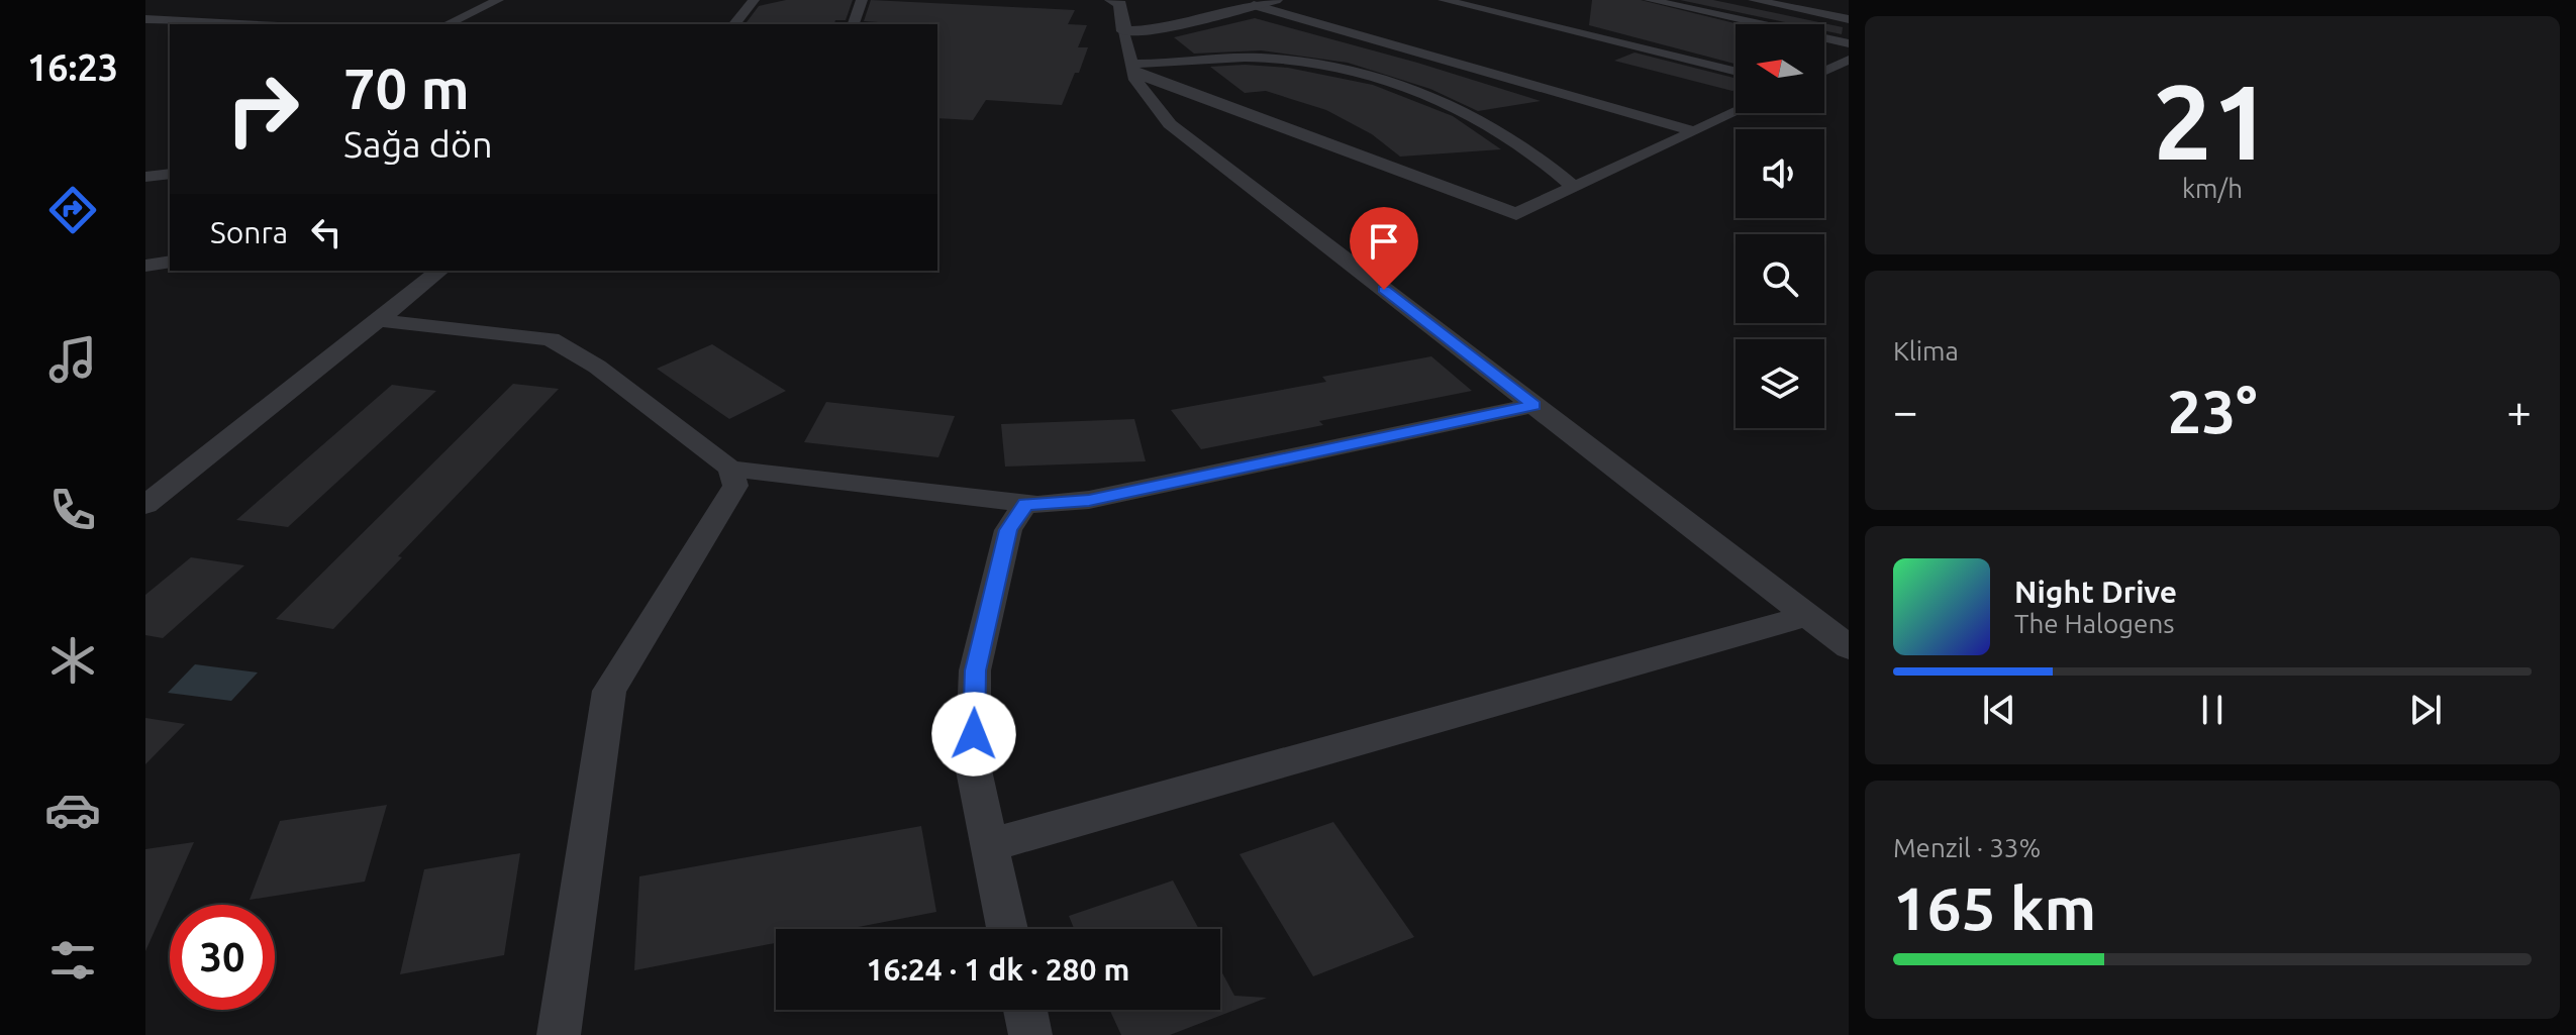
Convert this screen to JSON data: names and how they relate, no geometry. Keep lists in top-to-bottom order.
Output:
{
  "north": "left",
  "page": {
    "tabs": "16:23",
    "tile": [
      ["21", "km/h"],
      "Klima",
      ["Menzil · 33%", "165 km"]
    ],
    "turn": ["70 m", "Sağa dön"],
    "then": "Sonra",
    "heat": ["−", "23°", "+"],
    "song": ["Night Drive", "The Halogens"],
    "limit": "30",
    "trip": "16:24 · 1 dk · 280 m"
  }
}
